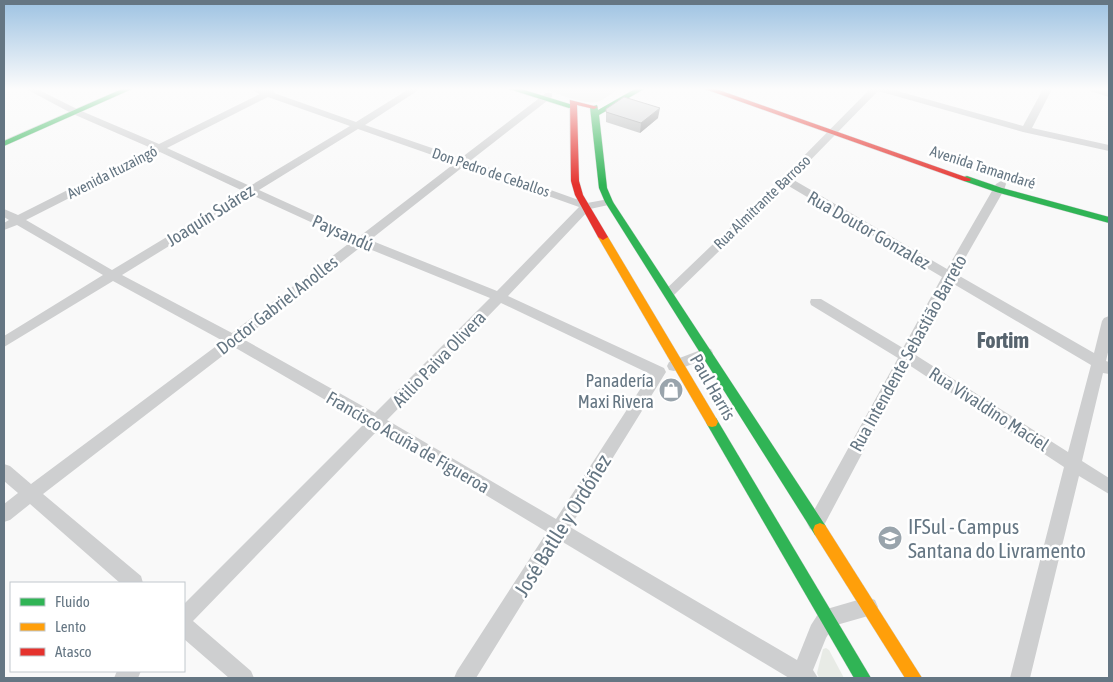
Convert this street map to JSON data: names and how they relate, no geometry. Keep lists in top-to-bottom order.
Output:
{
  "streets": {
    "main road": ["Avenida Tamandaré", "Paul Harris"],
    "street": [
      "Avenida Ituzaingó",
      "Don Pedro de Ceballos",
      "Rua Almitrante Barroso",
      "Joaquín Suárez",
      "Rua Doutor Gonzalez",
      "Paysandú",
      "Doctor Gabriel Anolles",
      "Rua Intendente Sebastião Barreto",
      "Atilio Paiva Olivera",
      "Rua Vivaldino Maciel",
      "Francisco Acuña de Figueroa",
      "José Batlle y Ordóñez"
    ]
  },
  "crossings": [
    ["Avenida Tamandaré", "Rua Almitrante Barroso"],
    ["Avenida Tamandaré", "Rua Intendente Sebastião Barreto"],
    ["Avenida Ituzaingó", "Paysandú"],
    ["Avenida Ituzaingó", "Francisco Acuña de Figueroa"],
    ["Don Pedro de Ceballos", "Joaquín Suárez"],
    ["Don Pedro de Ceballos", "Doctor Gabriel Anolles"],
    ["Don Pedro de Ceballos", "Atilio Paiva Olivera"],
    ["Don Pedro de Ceballos", "Paul Harris"],
    ["Rua Almitrante Barroso", "Rua Doutor Gonzalez"],
    ["Joaquín Suárez", "Paysandú"],
    ["Joaquín Suárez", "Francisco Acuña de Figueroa"],
    ["Rua Doutor Gonzalez", "Rua Intendente Sebastião Barreto"],
    ["Paysandú", "Doctor Gabriel Anolles"],
    ["Paysandú", "Atilio Paiva Olivera"],
    ["Paysandú", "José Batlle y Ordóñez"],
    ["Doctor Gabriel Anolles", "Francisco Acuña de Figueroa"],
    ["Rua Intendente Sebastião Barreto", "Rua Vivaldino Maciel"],
    ["Atilio Paiva Olivera", "Paul Harris"],
    ["Atilio Paiva Olivera", "Francisco Acuña de Figueroa"],
    ["Francisco Acuña de Figueroa", "José Batlle y Ordóñez"]
  ],
  "districts": ["Fortim"],
  "places": {
    "shop": ["Panadería Maxi Rivera"],
    "school or university": ["IFSul - Campus Santana do Livramento"]
  },
  "legend": ["Fluido", "Lento", "Atasco"]
}
